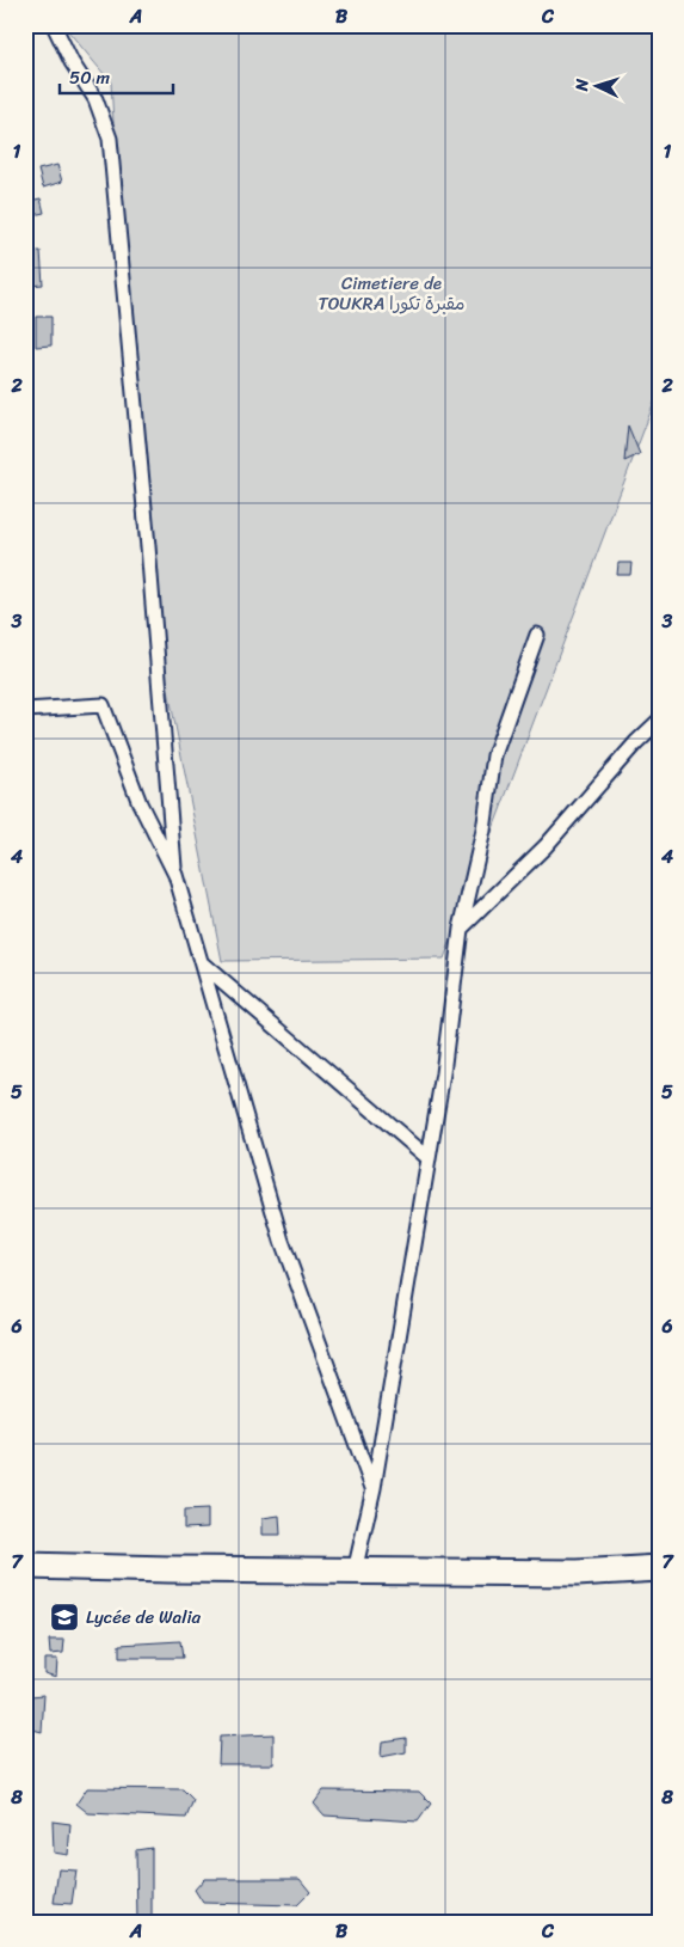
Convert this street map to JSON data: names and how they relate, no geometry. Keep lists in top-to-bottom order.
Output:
{
  "parks": ["Cimetiere de TOUKRA مقبرة تكورا"],
  "places": {
    "school or university": ["Lycée de Walia"]
  },
  "scale_bar": "50 m",
  "north": "left",
  "grid": {
    "columns": ["A", "B", "C"],
    "rows": [
      "1",
      "2",
      "3",
      "4",
      "5",
      "6",
      "7",
      "8"
    ]
  }
}
